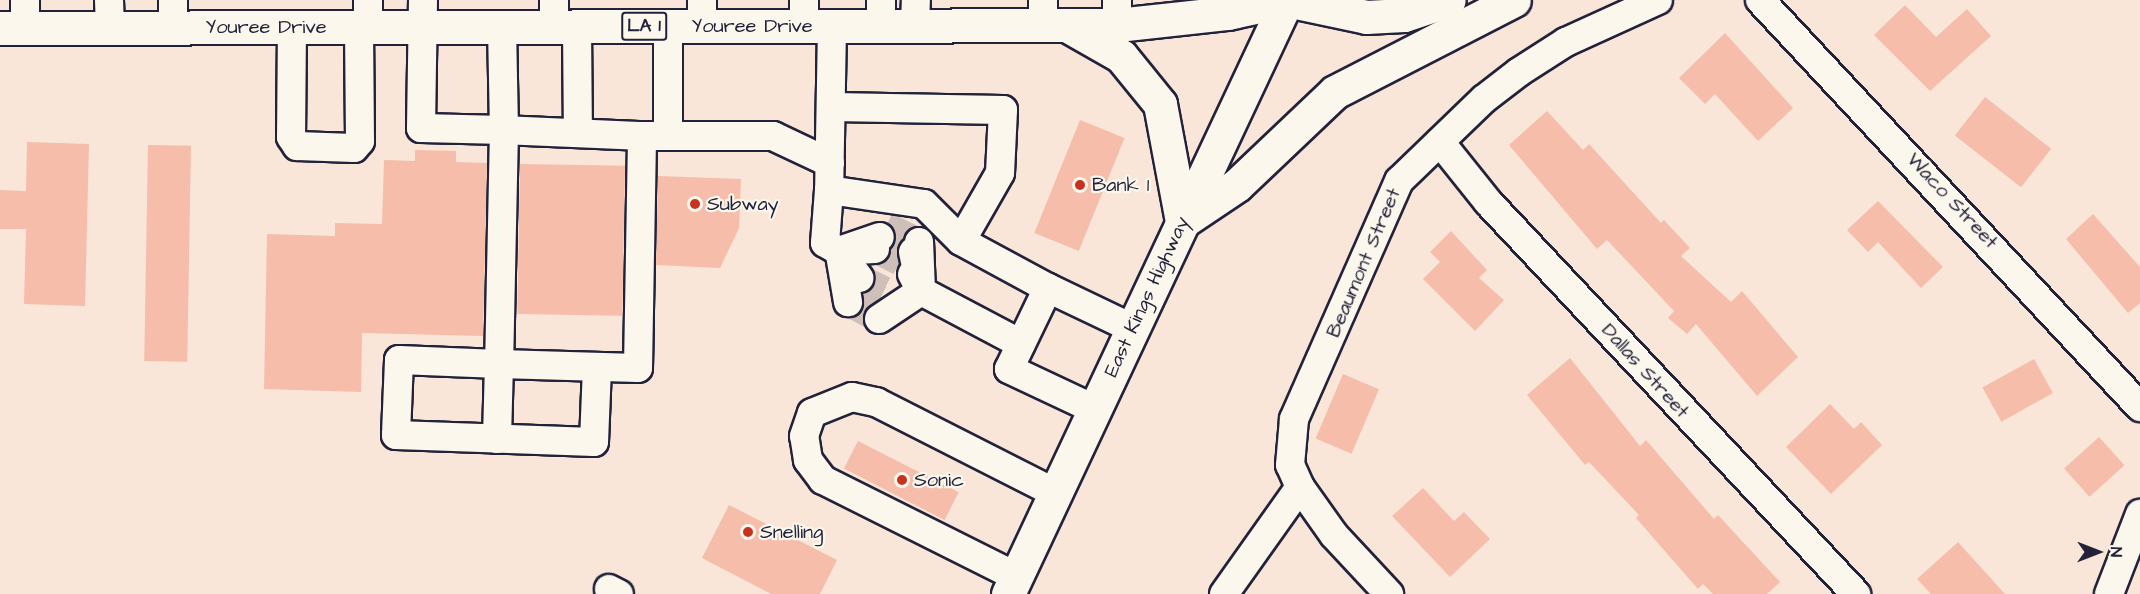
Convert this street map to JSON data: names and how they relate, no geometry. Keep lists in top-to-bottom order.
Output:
{
  "streets": {
    "main road": ["LA 1", "Youree Drive", "East Kings Highway"],
    "street": ["Waco Street", "Beaumont Street", "Dallas Street"]
  },
  "crossings": [
    ["Youree Drive", "East Kings Highway"],
    ["Beaumont Street", "Dallas Street"]
  ],
  "places": [
    "Bank 1",
    "Subway",
    "Sonic",
    "Snelling"
  ],
  "north": "right"
}
